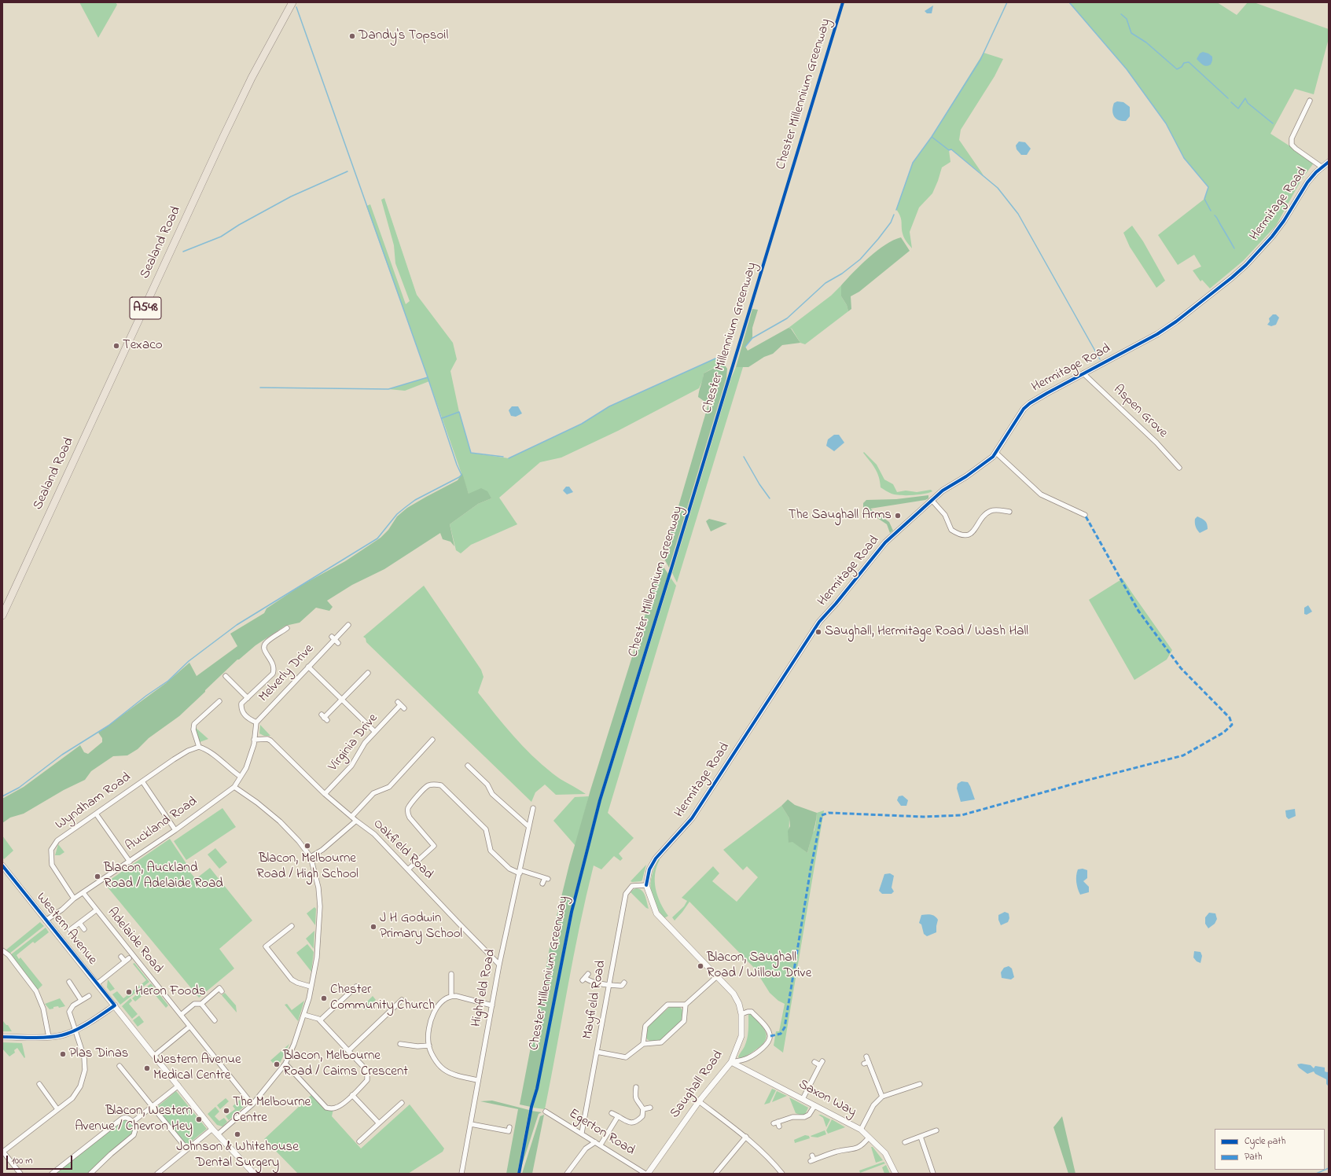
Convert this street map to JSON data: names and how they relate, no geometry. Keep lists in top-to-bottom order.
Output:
{
  "streets": {
    "main road": ["Sealand Road", "A548"],
    "street": [
      "Hermitage Road",
      "Aspen Grove",
      "Melverly Drive",
      "Virginia Drive",
      "Wyndham Road",
      "Auckland Road",
      "Oakfield Road",
      "Western Avenue",
      "Adelaide Road",
      "Highfield Road",
      "Mayfield Road",
      "Saughall Road",
      "Saxon Way",
      "Egerton Road"
    ],
    "cycle path": ["Chester Millennium Greenway"]
  },
  "crossings": [
    ["Hermitage Road", "Aspen Grove"],
    ["Hermitage Road", "Mayfield Road"],
    ["Hermitage Road", "Saughall Road"],
    ["Melverly Drive", "Auckland Road"],
    ["Virginia Drive", "Oakfield Road"],
    ["Wyndham Road", "Auckland Road"],
    ["Auckland Road", "Oakfield Road"],
    ["Auckland Road", "Western Avenue"],
    ["Auckland Road", "Adelaide Road"],
    ["Oakfield Road", "Highfield Road"],
    ["Mayfield Road", "Saughall Road"],
    ["Mayfield Road", "Egerton Road"],
    ["Saughall Road", "Saxon Way"]
  ],
  "places": [
    "Dandy's Topsoil",
    "Texaco",
    "The Saughall Arms",
    "Saughall, Hermitage Road / Wash Hall",
    "Blacon, Melbourne Road / High School",
    "Blacon, Auckland Road / Adelaide Road",
    "J H Godwin Primary School",
    "Blacon, Saughall Road / Willow Drive",
    "Heron Foods",
    "Chester Community Church",
    "Plas Dinas",
    "Blacon, Melbourne Road / Cairns Crescent",
    "Western Avenue Medical Centre",
    "The Melbourne Centre",
    "Blacon, Western Avenue / Chevron Hey",
    "Johnson & Whitehouse Dental Surgery"
  ],
  "legend": ["Cycle path", "Path"],
  "scale_bar": "100 m"
}
